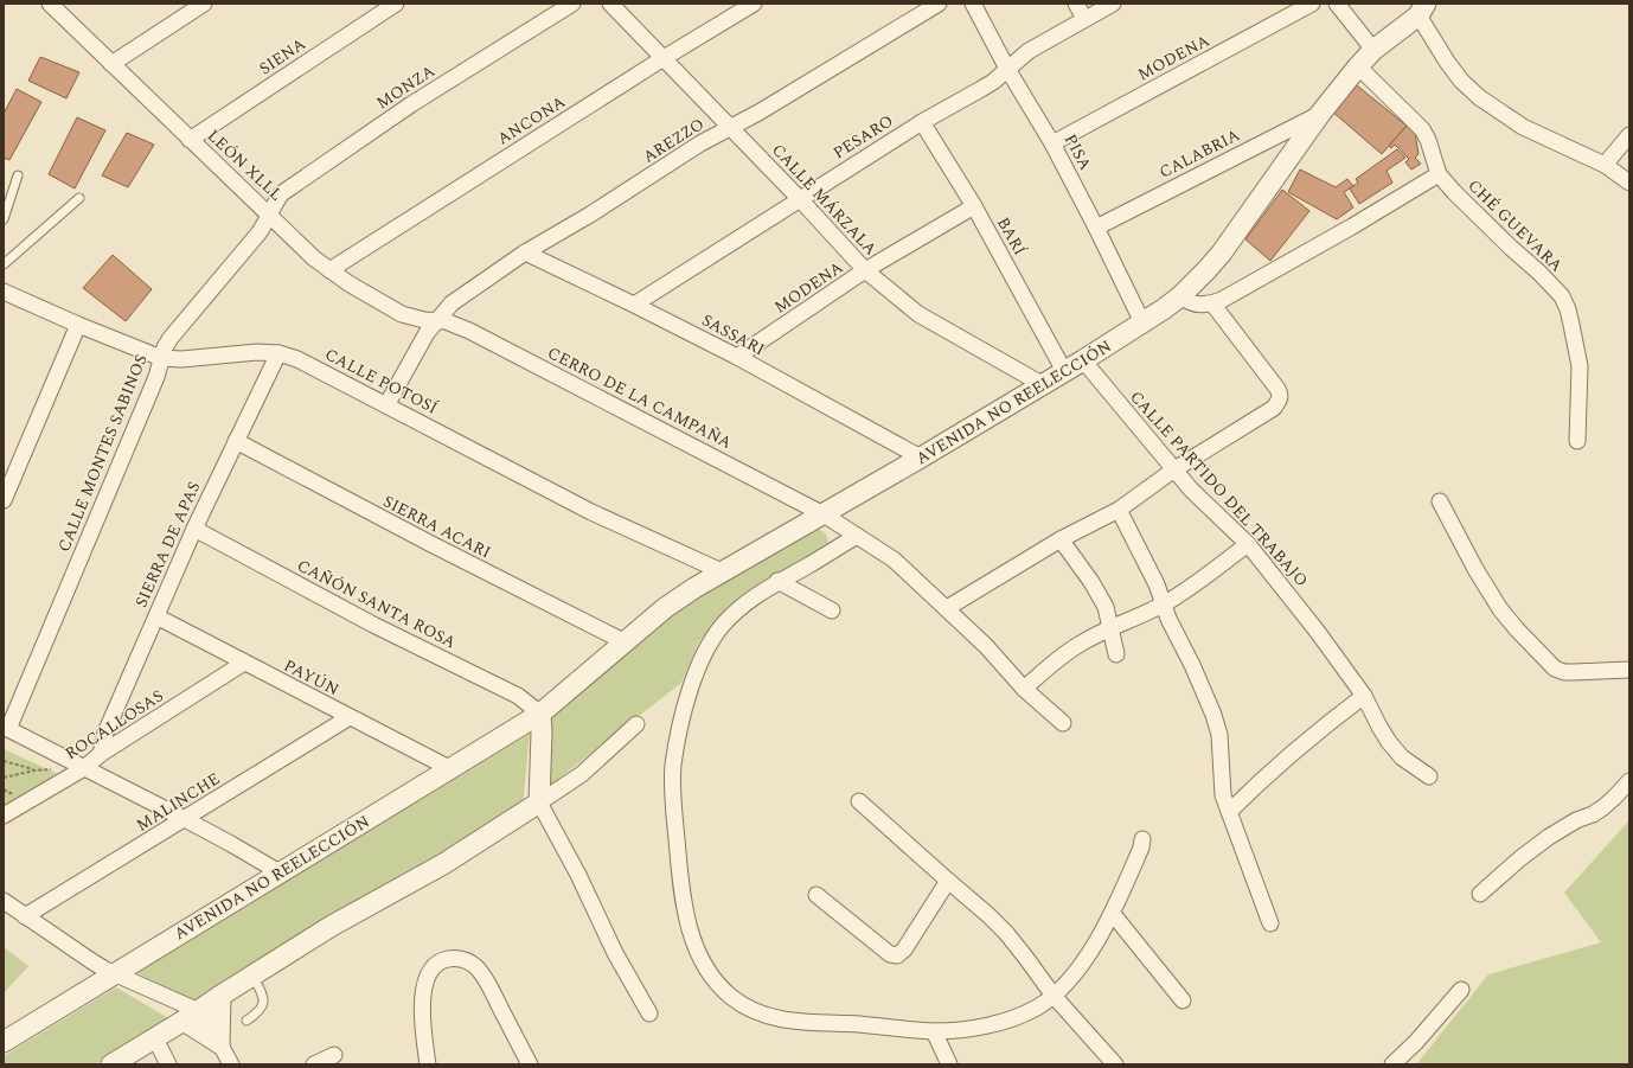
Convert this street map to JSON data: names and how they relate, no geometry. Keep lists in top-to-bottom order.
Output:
{
  "streets": {
    "street": [
      "SIENA",
      "MODENA",
      "MONZA",
      "ANCONA",
      "PESARO",
      "AREZZO",
      "PISA",
      "CALABRIA",
      "LEÓN XLLL",
      "CALLE MÁRZALA",
      "CHÉ GUEVARA",
      "BARÍ",
      "SASSARI",
      "CALLE POTOSÍ",
      "CERRO DE LA CAMPAÑA",
      "AVENIDA NO REELECCIÓN",
      "CALLE MONTES SABINOS",
      "CALLE PARTIDO DEL TRABAJO",
      "SIERRA ACARI",
      "SIERRA DE APAS",
      "CAÑÓN SANTA ROSA",
      "PAYÚN",
      "ROCALLOSAS",
      "MALINCHE"
    ]
  },
  "crossings": [
    ["SIENA", "LEÓN XLLL"],
    ["MODENA", "PISA"],
    ["MODENA", "CALLE MÁRZALA"],
    ["MODENA", "BARÍ"],
    ["MODENA", "SASSARI"],
    ["MONZA", "LEÓN XLLL"],
    ["MONZA", "CALLE MONTES SABINOS"],
    ["ANCONA", "LEÓN XLLL"],
    ["ANCONA", "CALLE MÁRZALA"],
    ["PESARO", "PISA"],
    ["PESARO", "CALLE MÁRZALA"],
    ["PESARO", "BARÍ"],
    ["PESARO", "SASSARI"],
    ["AREZZO", "LEÓN XLLL"],
    ["AREZZO", "CALLE MÁRZALA"],
    ["AREZZO", "SASSARI"],
    ["AREZZO", "CALLE POTOSÍ"],
    ["AREZZO", "CERRO DE LA CAMPAÑA"],
    ["PISA", "CALABRIA"],
    ["PISA", "AVENIDA NO REELECCIÓN"],
    ["CALABRIA", "AVENIDA NO REELECCIÓN"],
    ["LEÓN XLLL", "CERRO DE LA CAMPAÑA"],
    ["LEÓN XLLL", "CALLE MONTES SABINOS"],
    ["CALLE MÁRZALA", "AVENIDA NO REELECCIÓN"],
    ["CHÉ GUEVARA", "AVENIDA NO REELECCIÓN"],
    ["BARÍ", "AVENIDA NO REELECCIÓN"],
    ["SASSARI", "AVENIDA NO REELECCIÓN"],
    ["CALLE POTOSÍ", "AVENIDA NO REELECCIÓN"],
    ["CALLE POTOSÍ", "CALLE MONTES SABINOS"],
    ["CALLE POTOSÍ", "SIERRA DE APAS"],
    ["CERRO DE LA CAMPAÑA", "AVENIDA NO REELECCIÓN"],
    ["AVENIDA NO REELECCIÓN", "CALLE PARTIDO DEL TRABAJO"],
    ["AVENIDA NO REELECCIÓN", "SIERRA ACARI"],
    ["AVENIDA NO REELECCIÓN", "CAÑÓN SANTA ROSA"],
    ["AVENIDA NO REELECCIÓN", "PAYÚN"],
    ["SIERRA ACARI", "SIERRA DE APAS"],
    ["SIERRA DE APAS", "CAÑÓN SANTA ROSA"],
    ["SIERRA DE APAS", "PAYÚN"],
    ["SIERRA DE APAS", "ROCALLOSAS"],
    ["PAYÚN", "ROCALLOSAS"],
    ["PAYÚN", "MALINCHE"]
  ]
}
